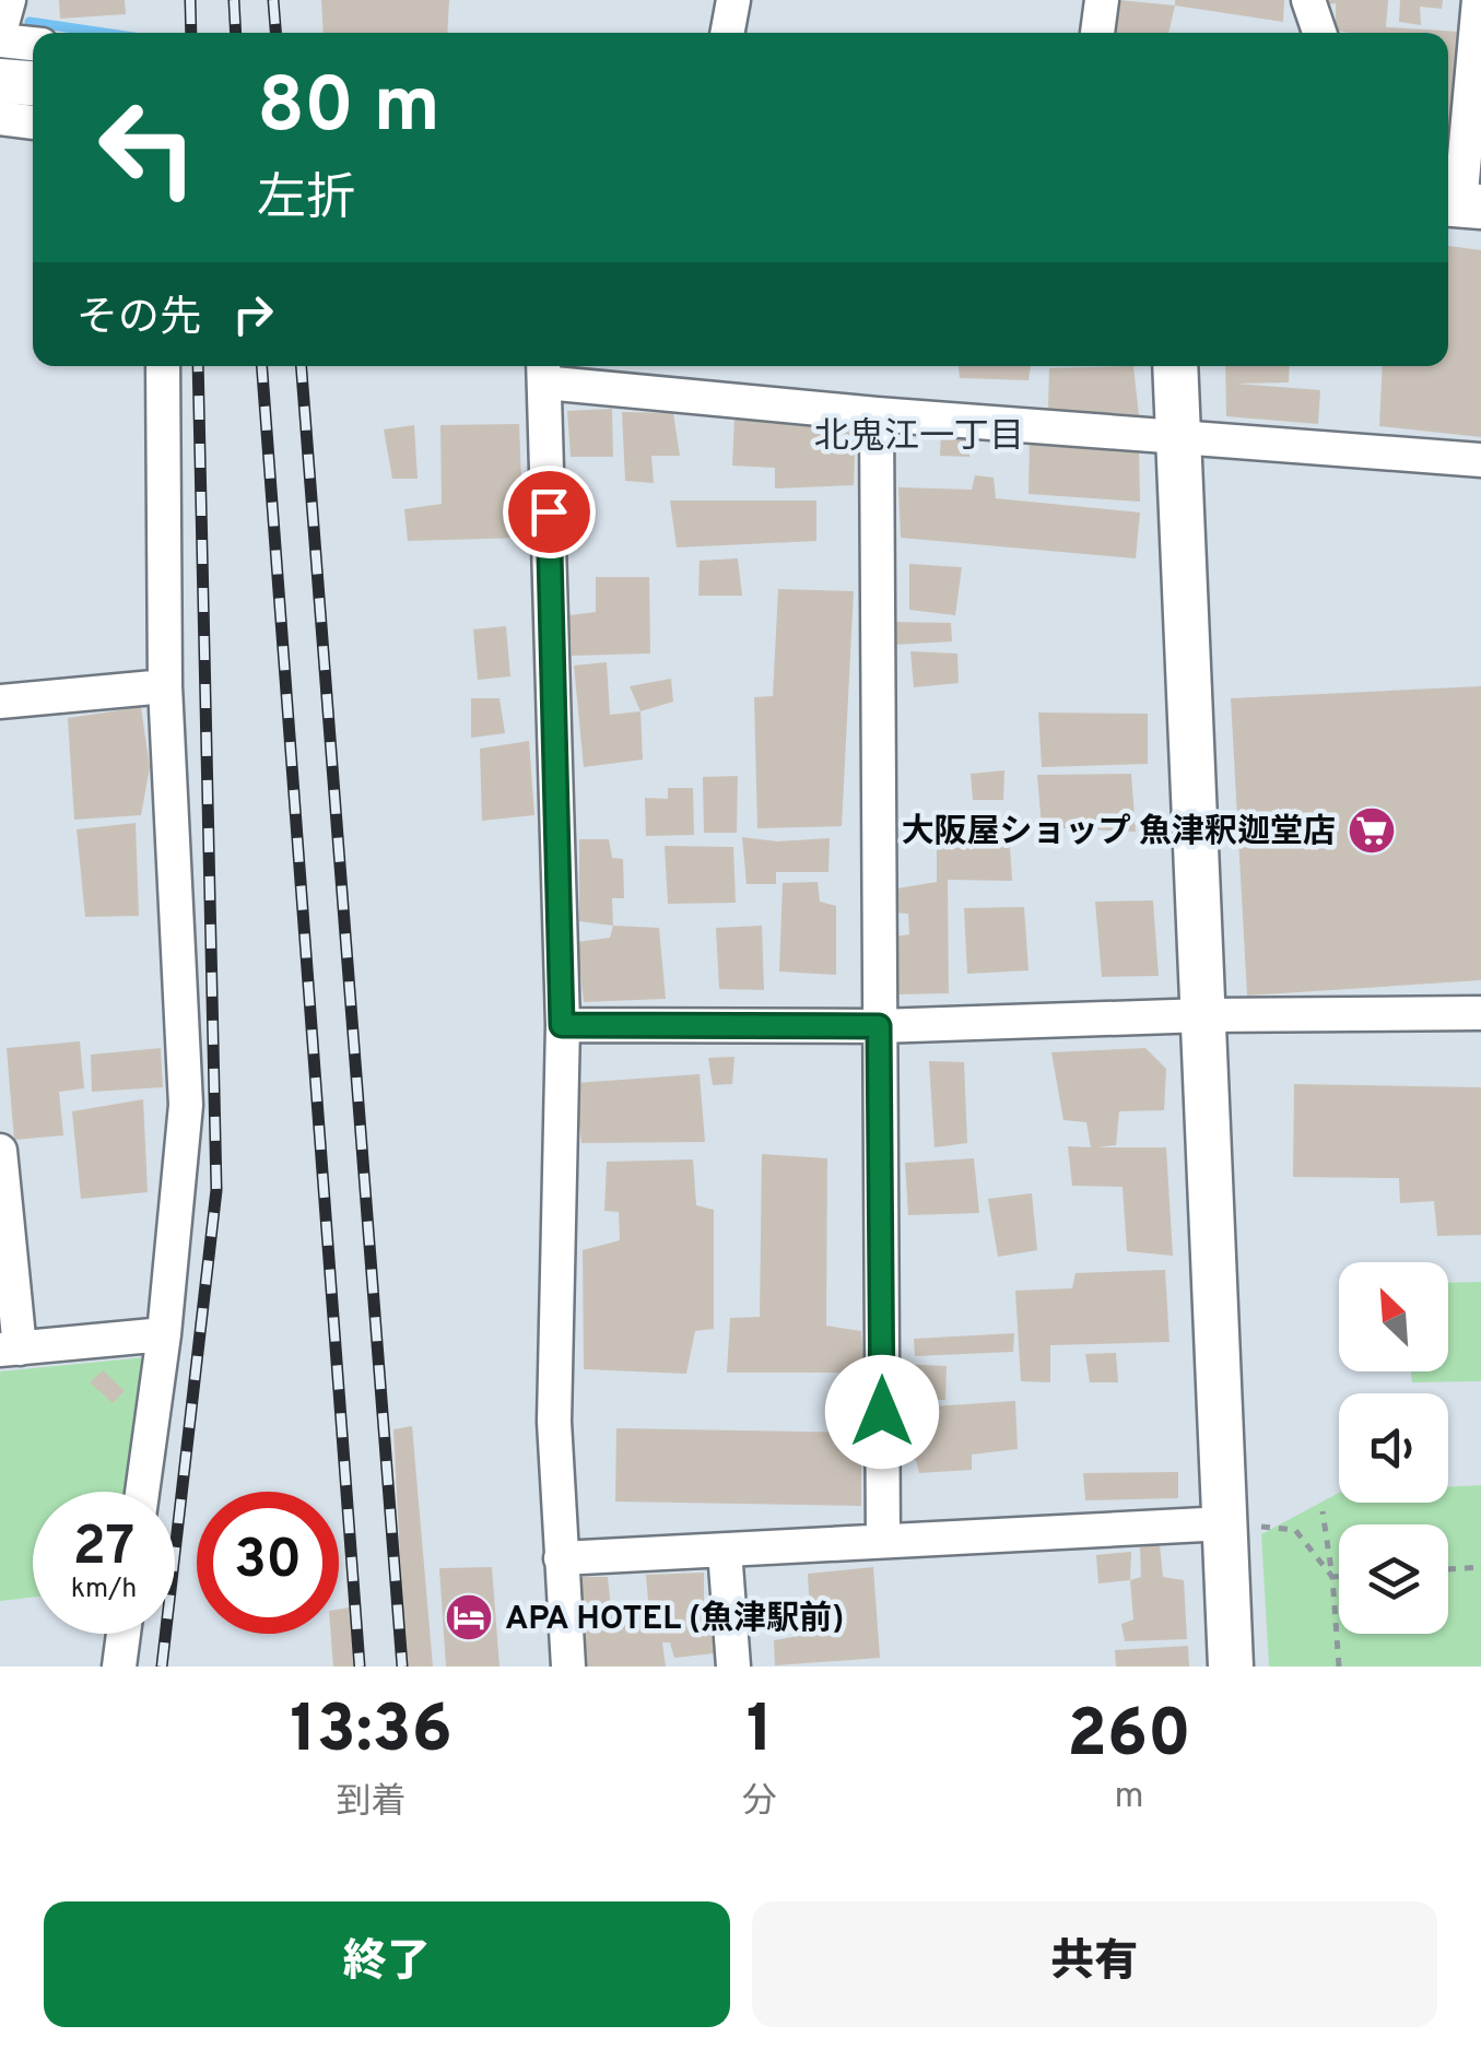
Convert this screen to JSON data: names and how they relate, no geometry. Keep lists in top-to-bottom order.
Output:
{
  "districts": ["北鬼江一丁目"],
  "places": {
    "supermarket": ["大阪屋ショップ 魚津釈迦堂店"],
    "hotel": ["APA HOTEL (魚津駅前)"]
  },
  "north": "top left",
  "page": {
    "turn": ["80 m", "左折"],
    "then": "その先",
    "speed": "27 km/h",
    "limit": "30",
    "eta": [
      "13:36",
      "到着",
      "1",
      "分",
      "260",
      "m"
    ],
    "buttons": ["終了", "共有"]
  }
}
